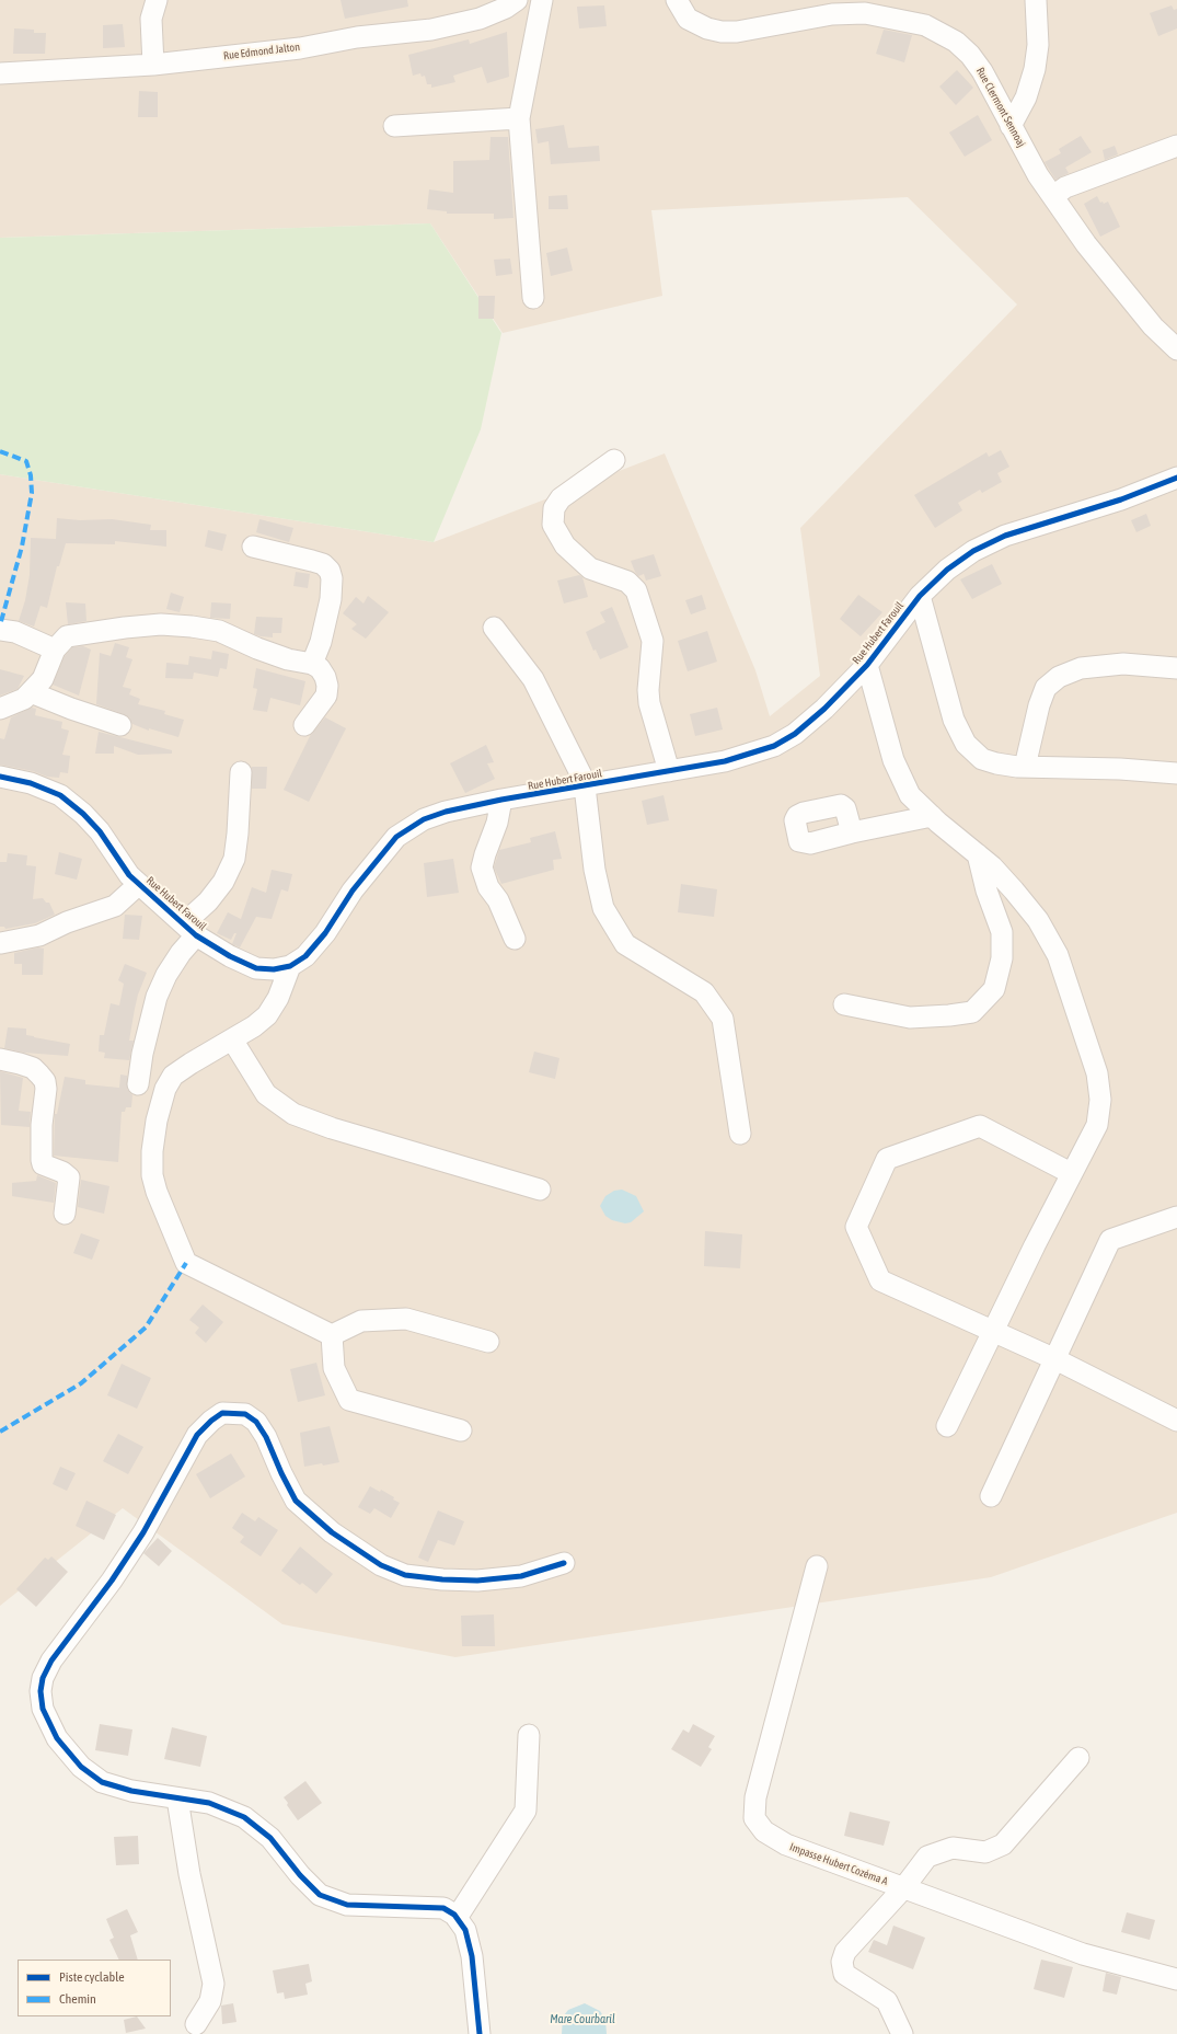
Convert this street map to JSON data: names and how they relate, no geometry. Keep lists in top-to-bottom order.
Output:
{
  "streets": {
    "street": [
      "Rue Edmond Jalton",
      "Rue Clermont Sennoaj",
      "Rue Hubert Farouil",
      "Impasse Hubert Cozéma A"
    ]
  },
  "water": ["Mare Courbaril"],
  "legend": ["Piste cyclable", "Chemin"]
}
